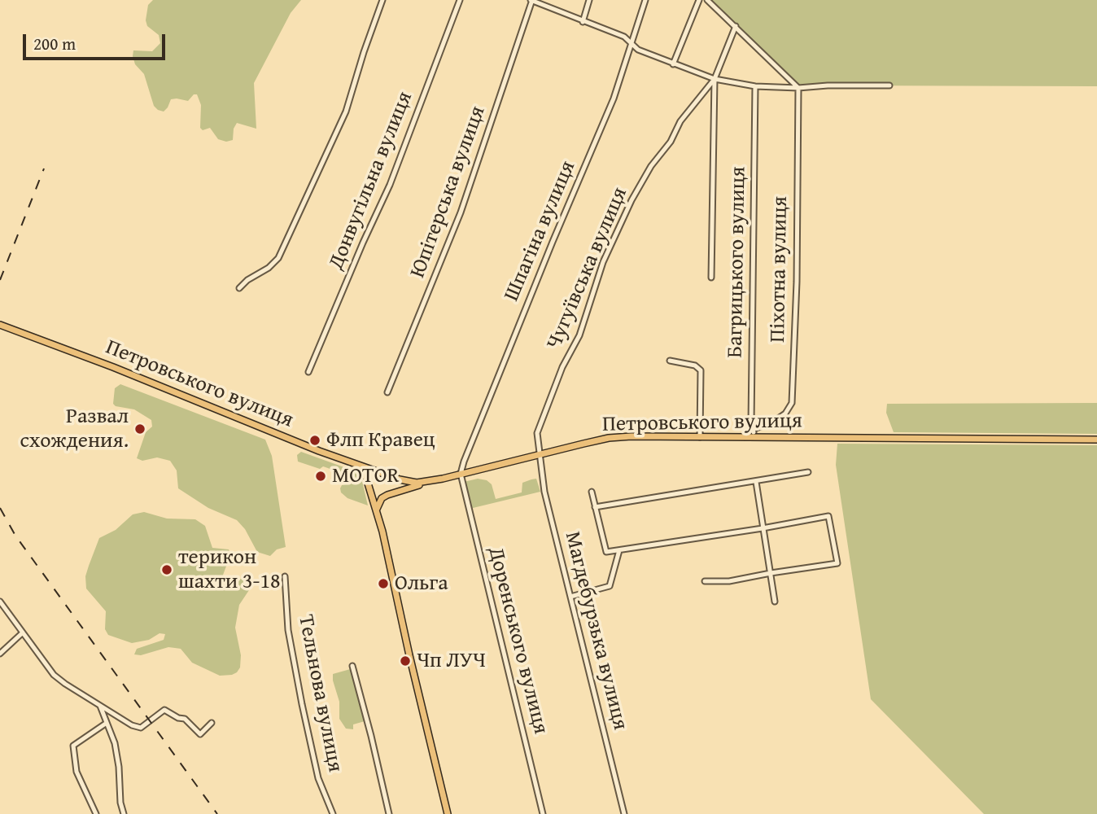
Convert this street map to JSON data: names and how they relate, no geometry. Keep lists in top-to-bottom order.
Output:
{
  "streets": {
    "main road": ["Петровського вулиця"],
    "street": [
      "Донвугільна вулиця",
      "Юпітерська вулиця",
      "Шпагіна вулиця",
      "Багрицького вулиця",
      "Чугуївська вулиця",
      "Піхотна вулиця",
      "Магдебурзька вулиця",
      "Доренського вулиця",
      "Тельнова вулиця"
    ]
  },
  "crossings": [
    ["Шпагіна вулиця", "Петровського вулиця"],
    ["Шпагіна вулиця", "Доренського вулиця"],
    ["Багрицького вулиця", "Піхотна вулиця"],
    ["Багрицького вулиця", "Петровського вулиця"],
    ["Чугуївська вулиця", "Петровського вулиця"],
    ["Чугуївська вулиця", "Магдебурзька вулиця"],
    ["Петровського вулиця", "Магдебурзька вулиця"],
    ["Петровського вулиця", "Доренського вулиця"]
  ],
  "places": [
    "Развал схождения.",
    "Флп Кравец",
    "MOTOR",
    "терикон шахти 3-18",
    "Ольга",
    "Чп ЛУЧ"
  ],
  "scale_bar": "200 m"
}
